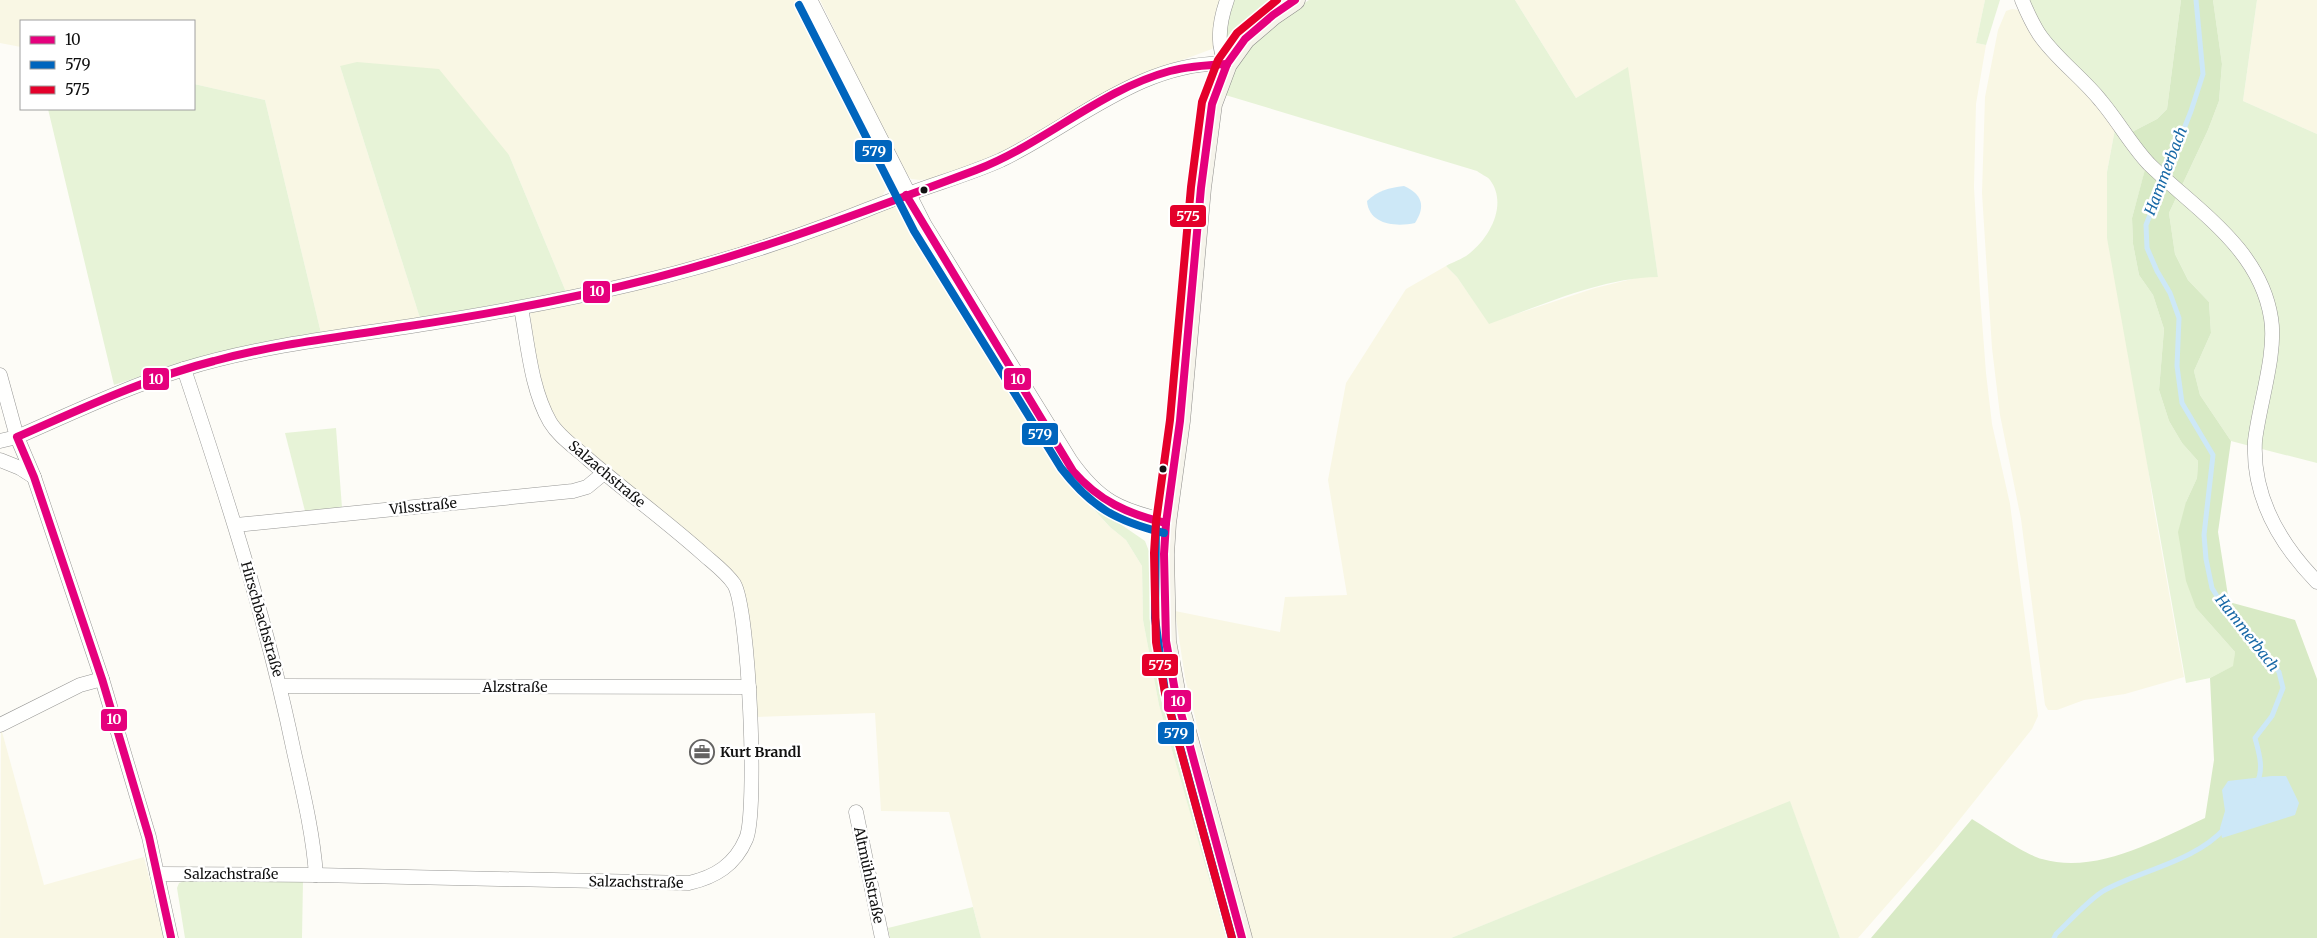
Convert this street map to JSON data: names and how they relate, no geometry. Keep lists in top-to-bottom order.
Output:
{
  "streets": {
    "street": [
      "Salzachstraße",
      "Vilsstraße",
      "Hirschbachstraße",
      "Alzstraße",
      "Altmühlstraße"
    ]
  },
  "crossings": [
    ["Salzachstraße", "Vilsstraße"],
    ["Salzachstraße", "Hirschbachstraße"],
    ["Salzachstraße", "Alzstraße"],
    ["Vilsstraße", "Hirschbachstraße"],
    ["Hirschbachstraße", "Alzstraße"]
  ],
  "water": ["Hammerbach"],
  "places": {
    "office": ["Kurt Brandl"]
  },
  "lines": ["transit line 10", "transit line 575", "transit line 579"],
  "legend": ["10", "579", "575"]
}
